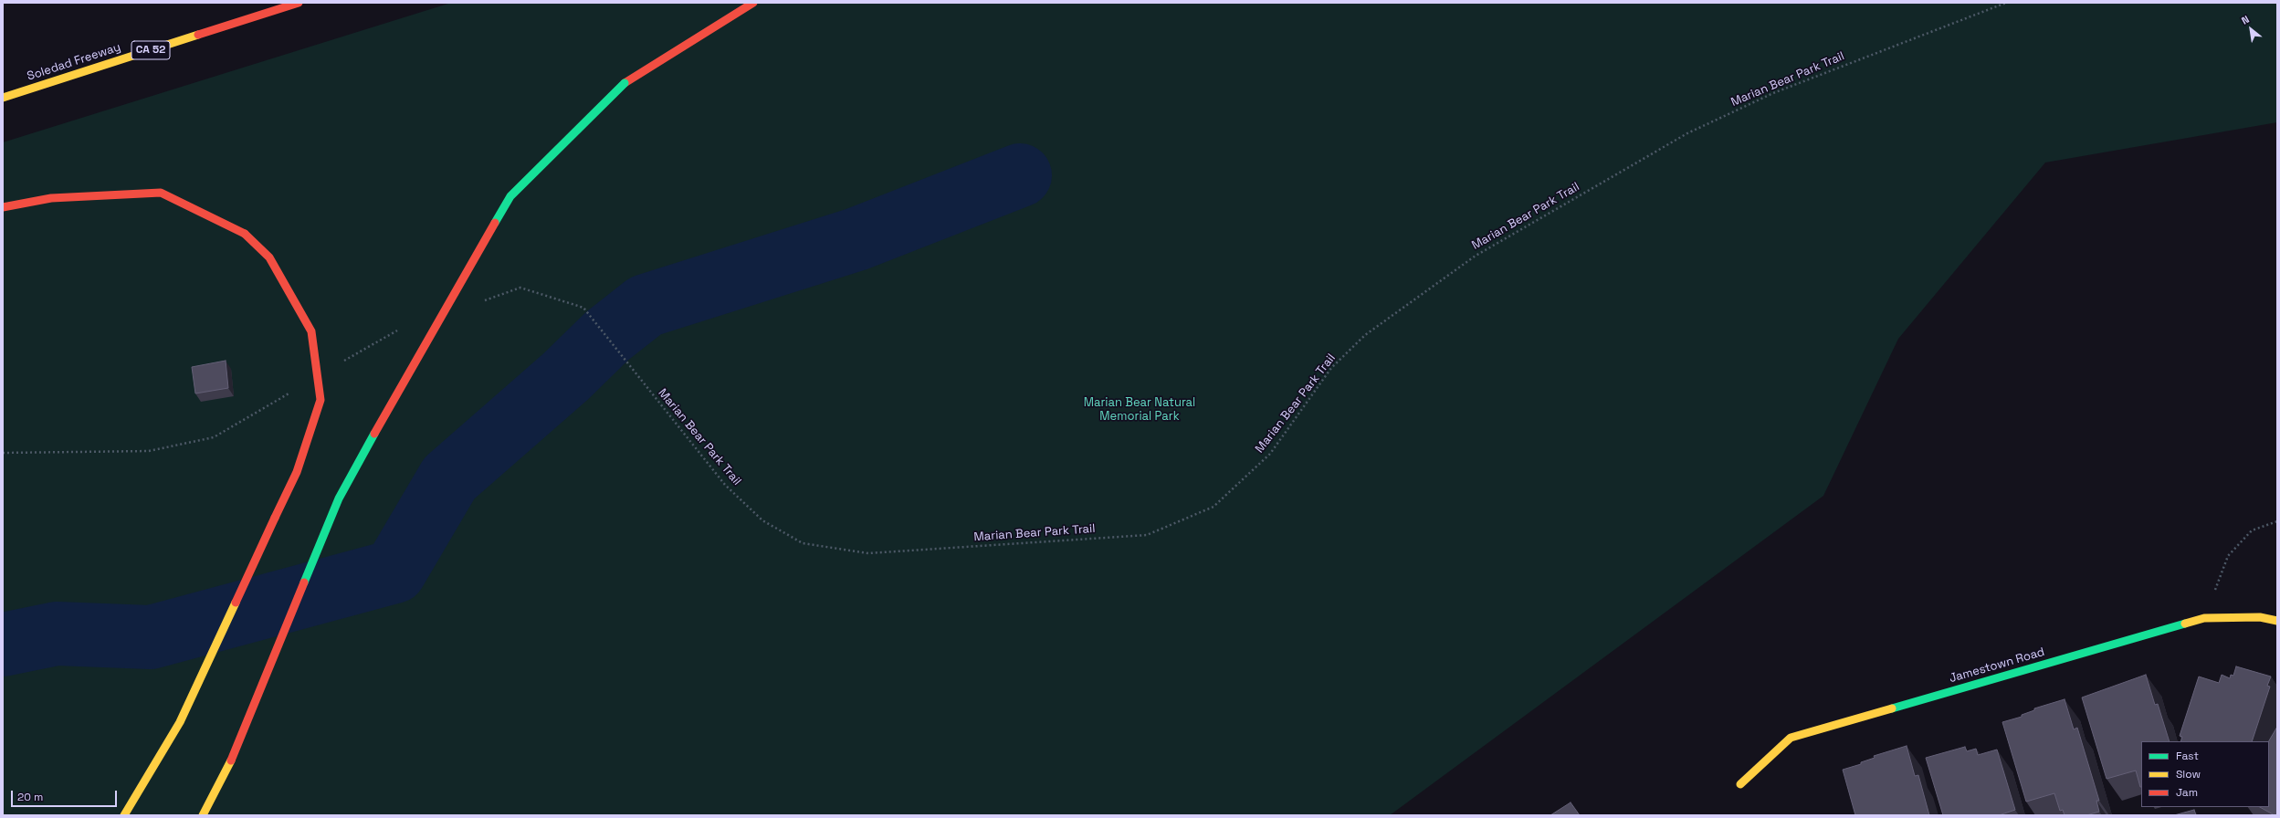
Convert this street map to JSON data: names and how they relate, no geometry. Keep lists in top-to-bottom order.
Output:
{
  "streets": {
    "main road": ["CA 52", "Soledad Freeway", "Jamestown Road"],
    "path": ["Marian Bear Park Trail"]
  },
  "parks": ["Marian Bear Natural Memorial Park"],
  "legend": ["Fast", "Slow", "Jam"],
  "scale_bar": "20 m",
  "north": "top left"
}
